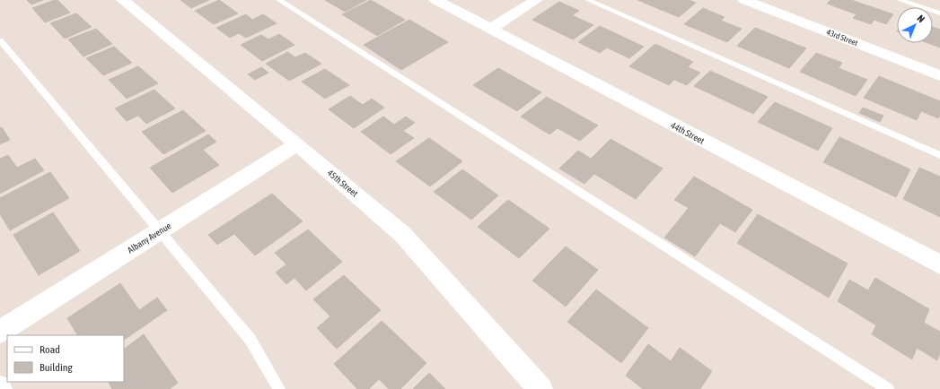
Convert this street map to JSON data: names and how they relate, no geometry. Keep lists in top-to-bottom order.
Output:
{
  "streets": {
    "street": [
      "43rd Street",
      "44th Street",
      "45th Street",
      "Albany Avenue"
    ]
  },
  "crossings": [
    ["45th Street", "Albany Avenue"]
  ],
  "legend": ["Road", "Building"],
  "north": "top right"
}
